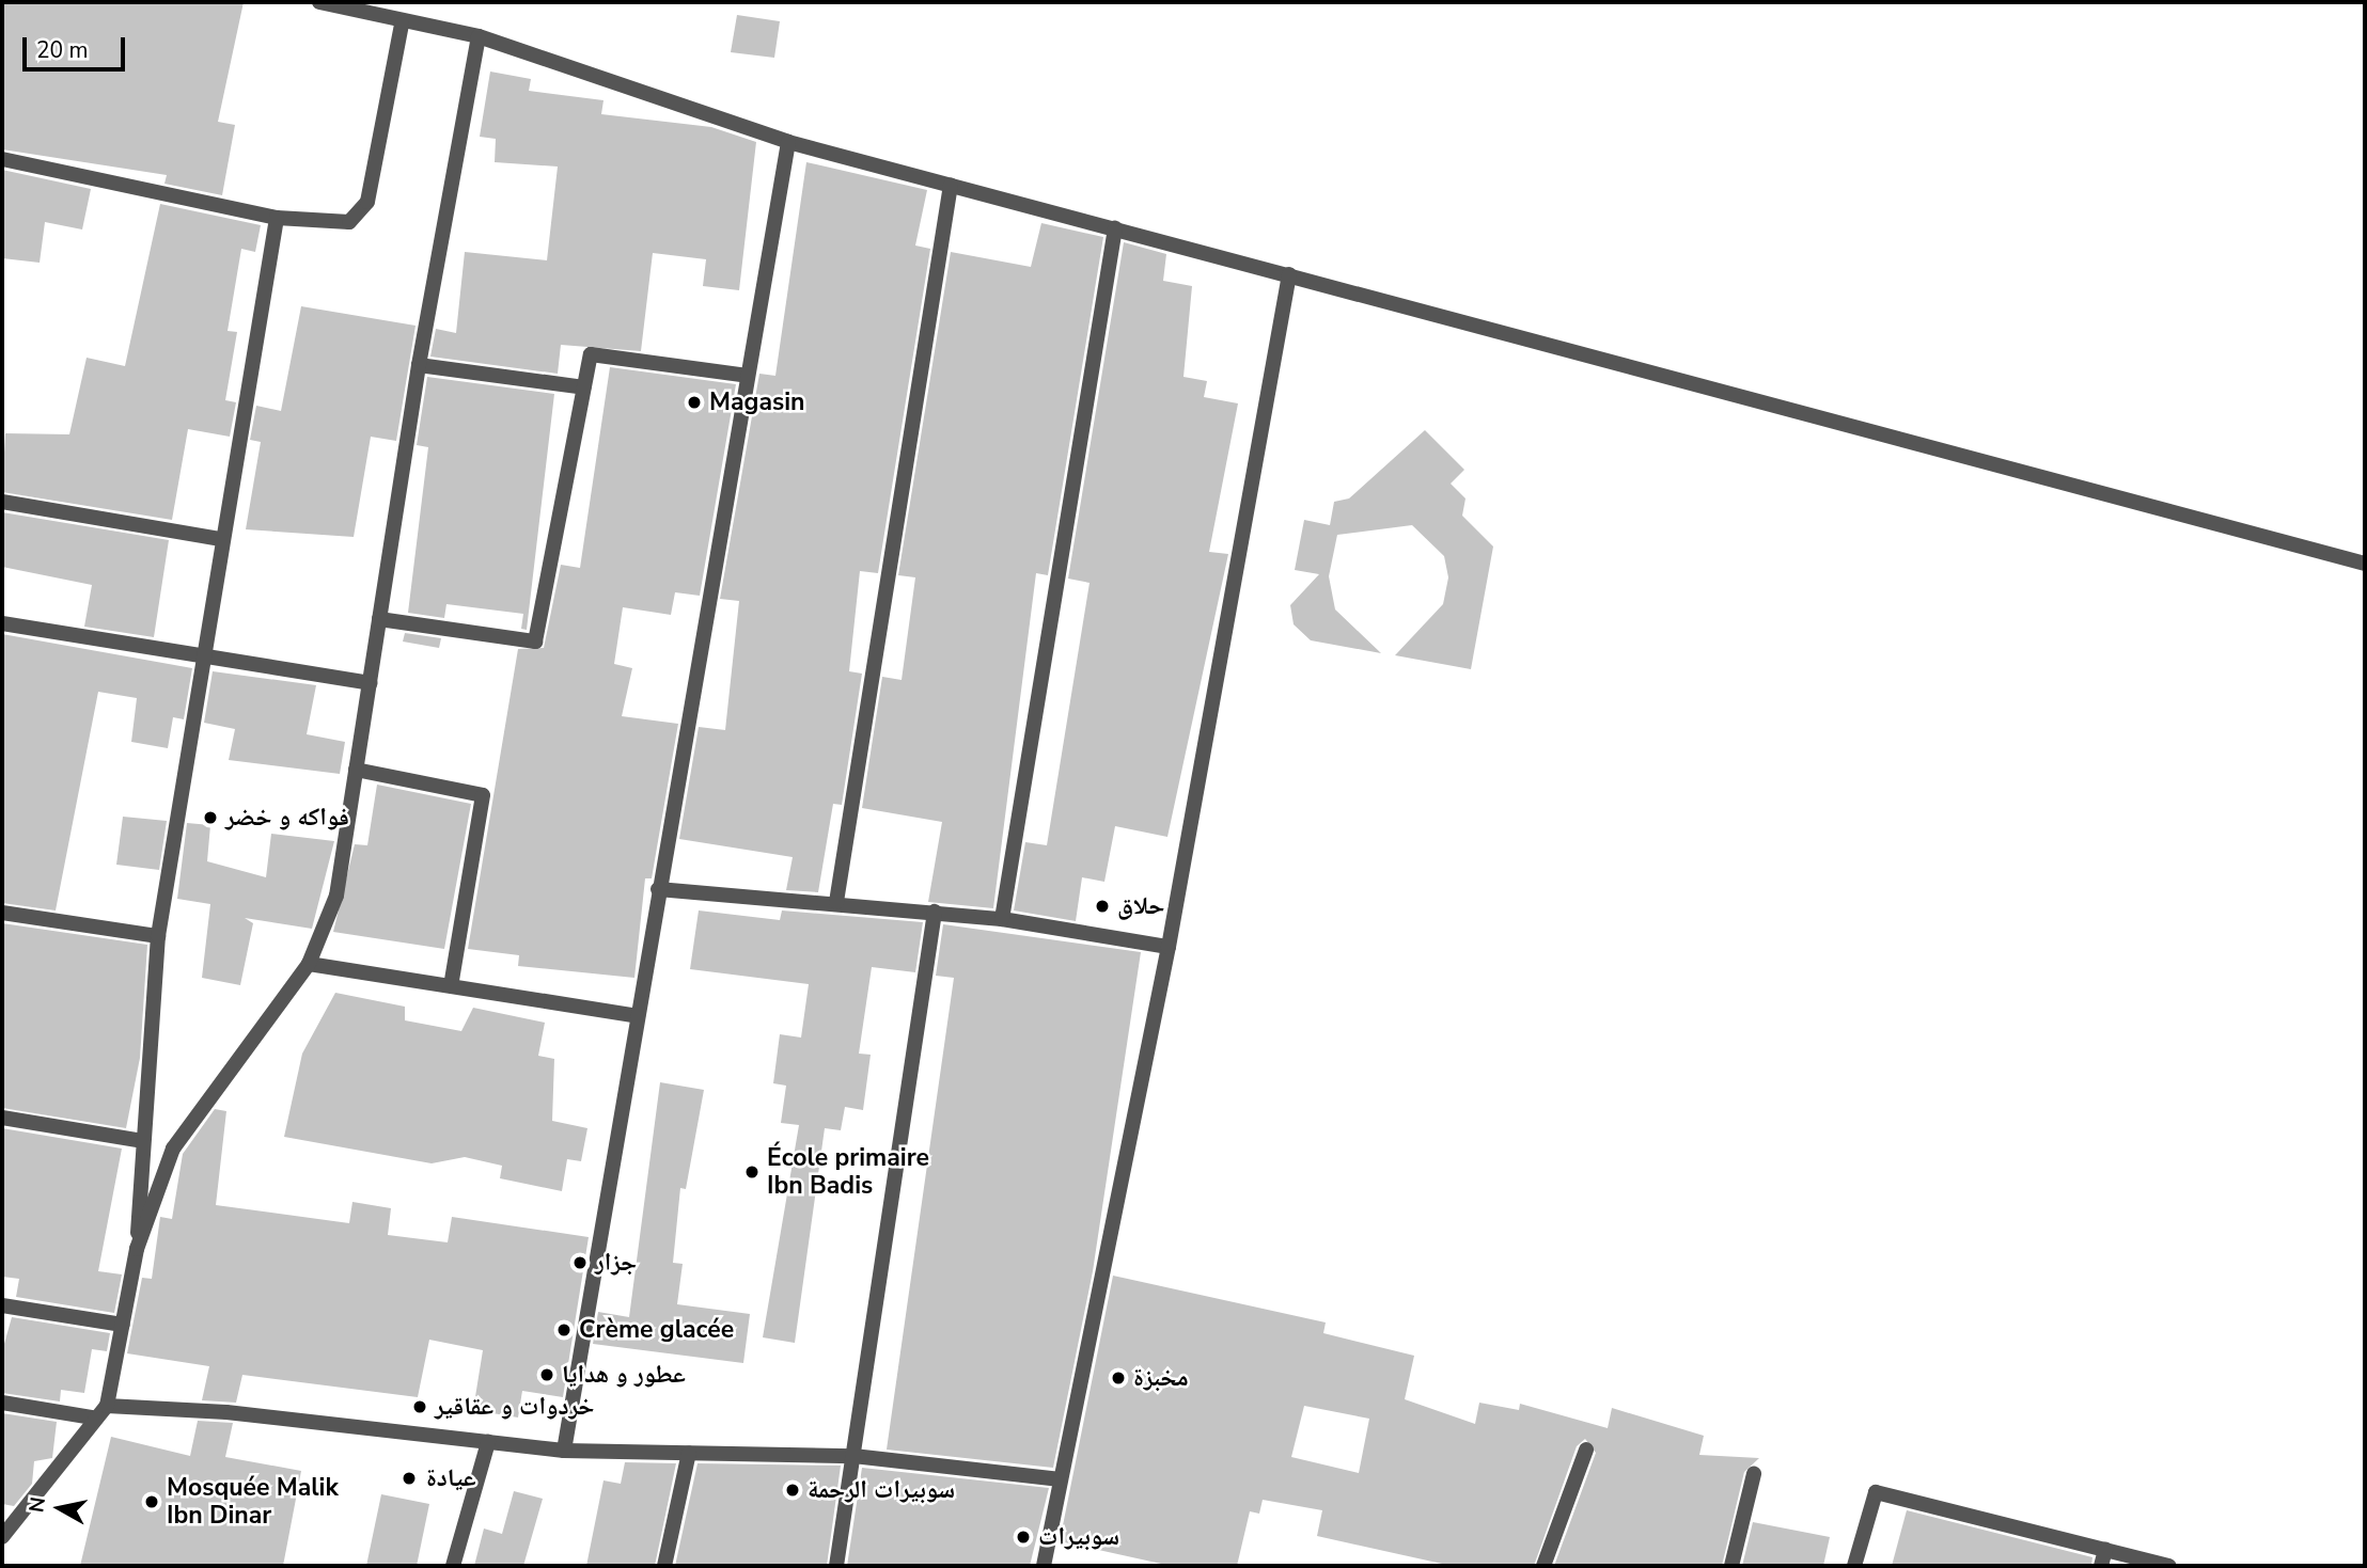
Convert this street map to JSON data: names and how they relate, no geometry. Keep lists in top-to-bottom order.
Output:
{
  "places": [
    "Magasin",
    "فواكه و خضر",
    "حلاق",
    "École primaire Ibn Badis",
    "جزار",
    "Crème glacée",
    "عطور و هدايا",
    "مخبزة",
    "خردوات و عقاقير",
    "عيادة",
    "سوبيرات الرحمة",
    "Mosquée Malik Ibn Dinar",
    "سوبيرات"
  ],
  "scale_bar": "20 m",
  "north": "left"
}
